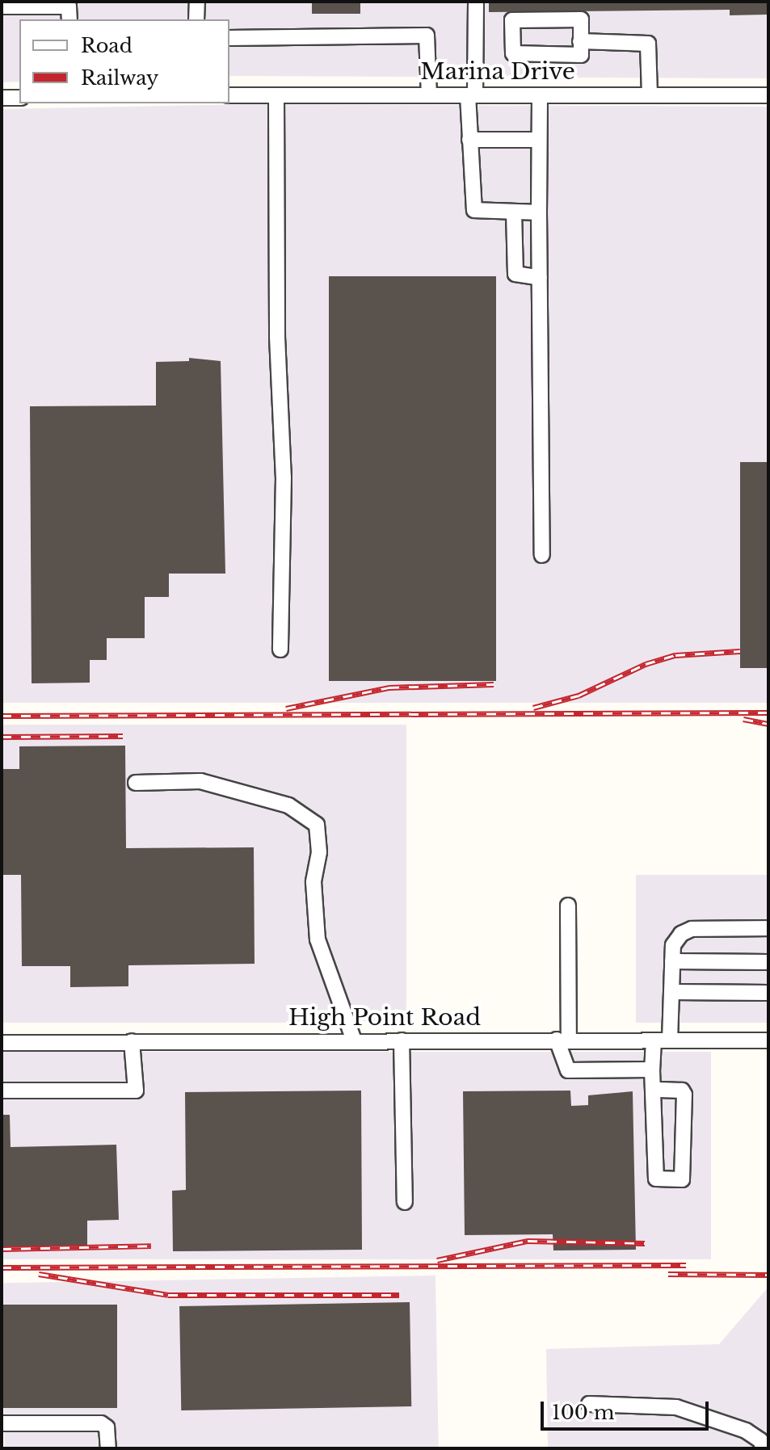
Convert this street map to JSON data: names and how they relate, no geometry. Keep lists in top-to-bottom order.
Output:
{
  "streets": {
    "street": ["Marina Drive", "High Point Road"]
  },
  "legend": ["Road", "Railway"],
  "scale_bar": "100 m"
}
